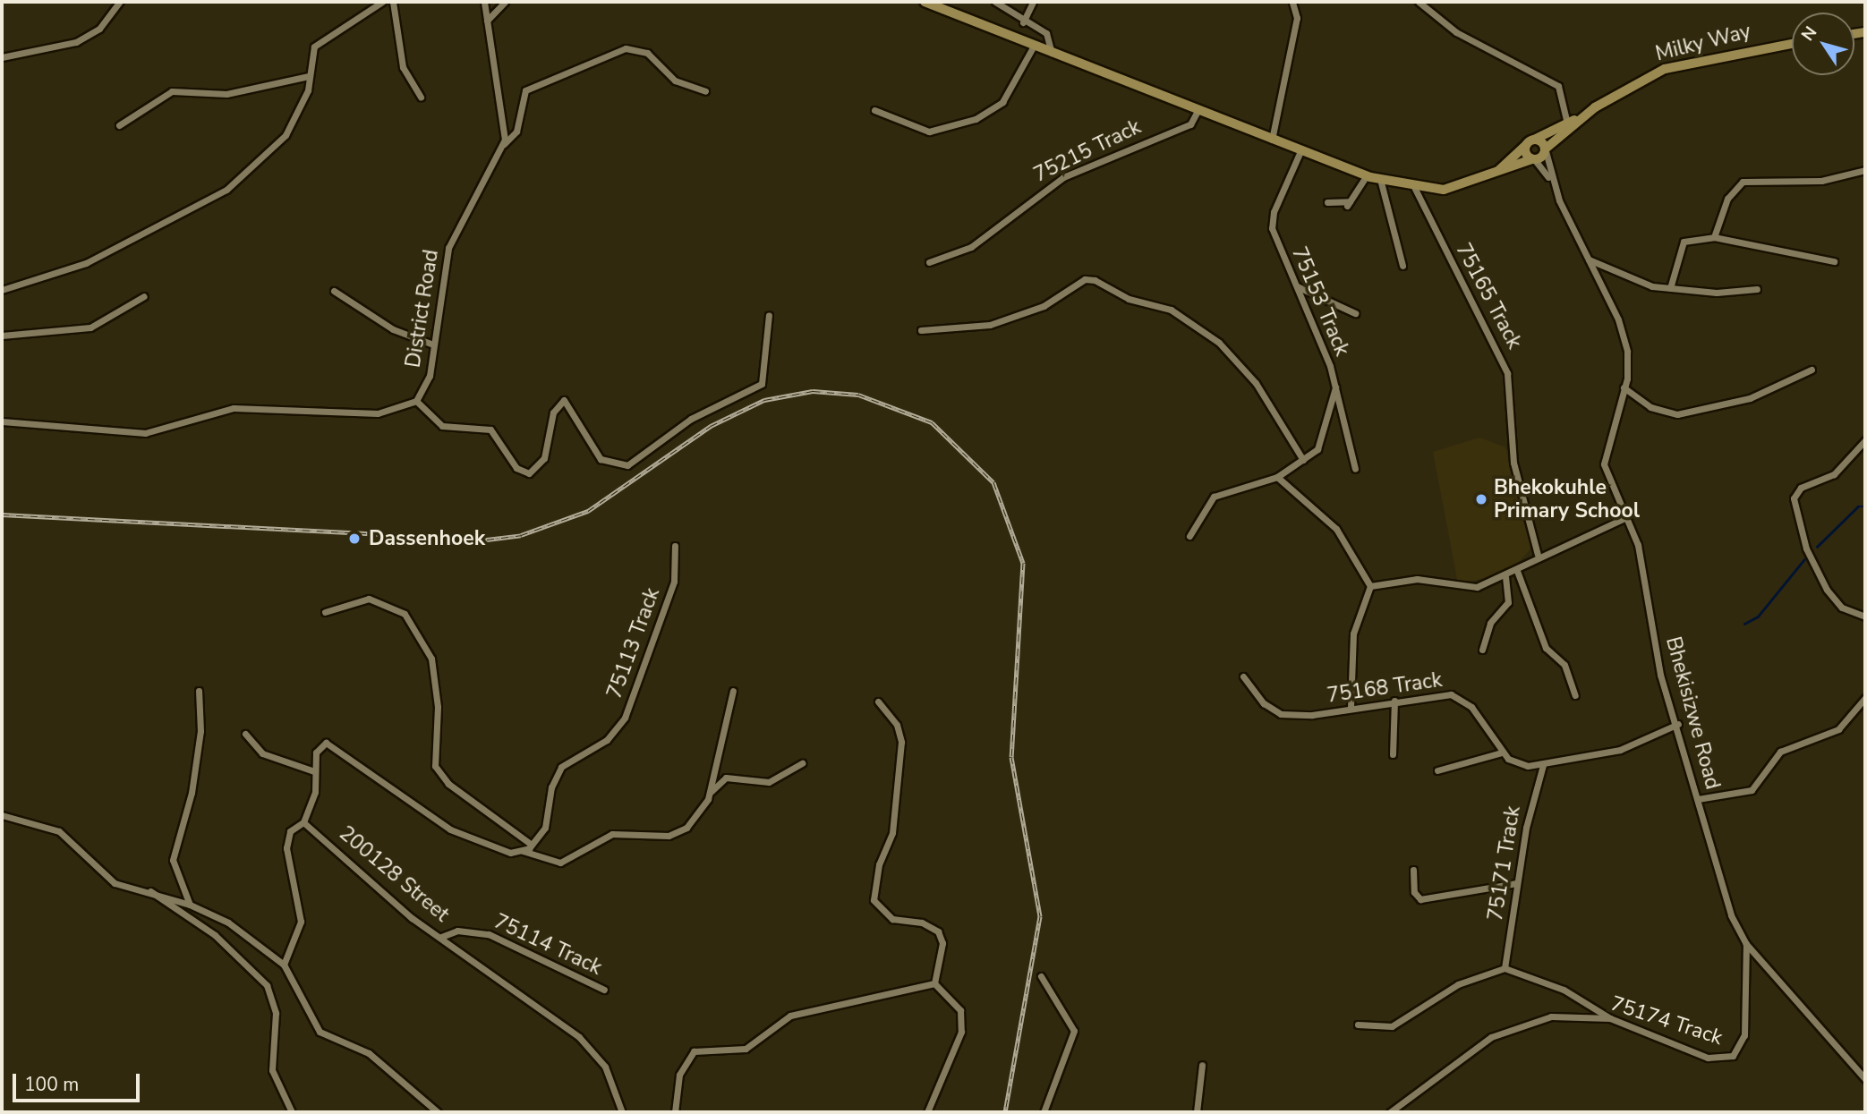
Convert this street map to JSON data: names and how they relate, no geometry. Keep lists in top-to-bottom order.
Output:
{
  "streets": {
    "street": [
      "Milky Way",
      "75215 Track",
      "75165 Track",
      "75153 Track",
      "District Road",
      "75113 Track",
      "75168 Track",
      "Bhekisizwe Road",
      "75171 Track",
      "200128 Street",
      "75114 Track",
      "75174 Track"
    ]
  },
  "crossings": [
    ["Milky Way", "75215 Track"],
    ["Milky Way", "75165 Track"],
    ["Milky Way", "75153 Track"],
    ["Milky Way", "Bhekisizwe Road"],
    ["75168 Track", "Bhekisizwe Road"],
    ["75168 Track", "75171 Track"],
    ["Bhekisizwe Road", "75174 Track"],
    ["200128 Street", "75114 Track"]
  ],
  "places": ["Bhekokuhle Primary School", "Dassenhoek"],
  "scale_bar": "100 m",
  "north": "top left"
}
